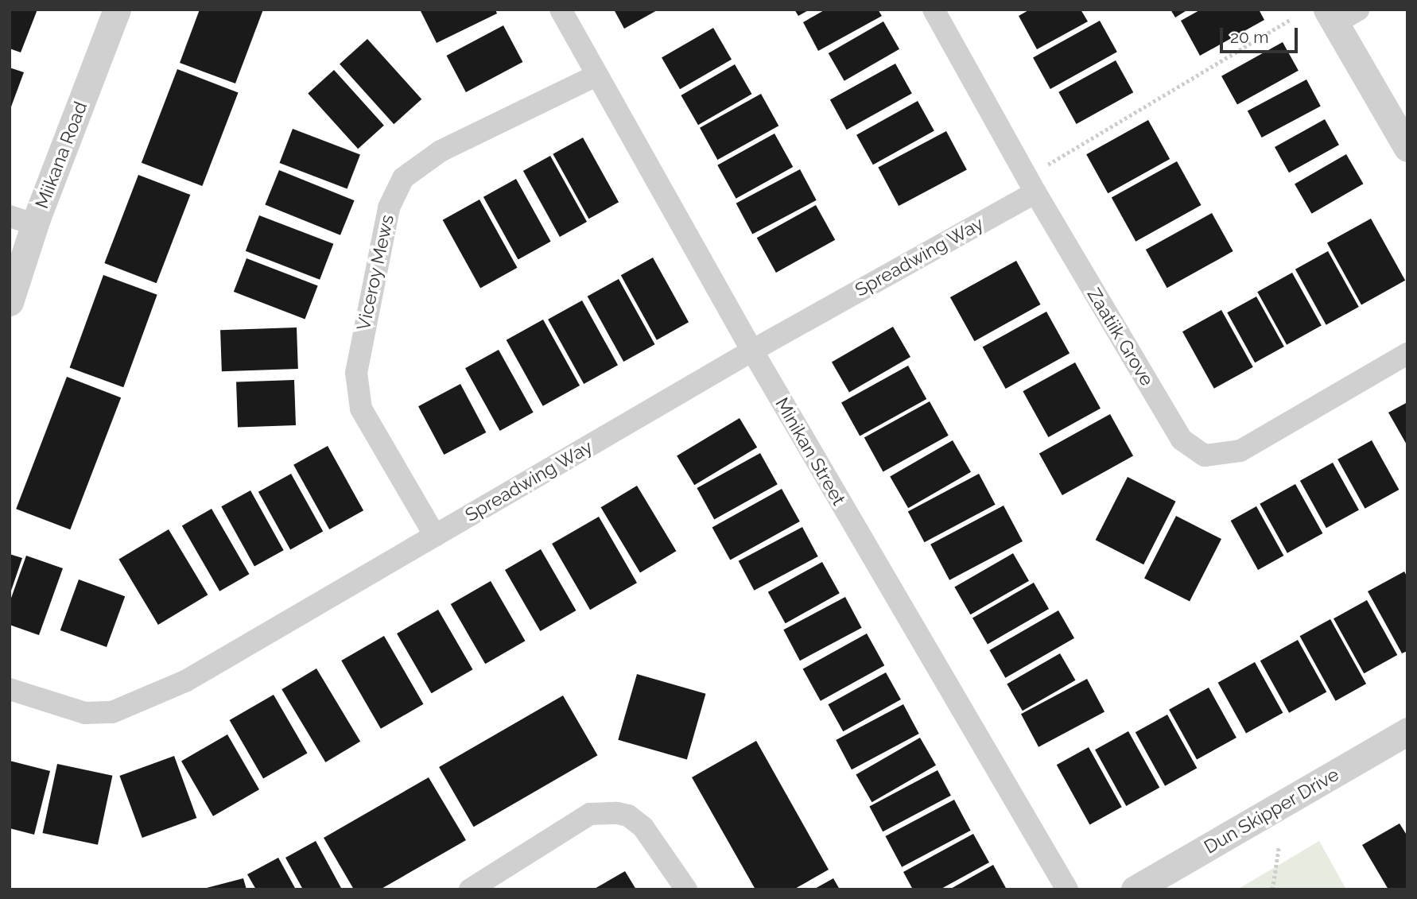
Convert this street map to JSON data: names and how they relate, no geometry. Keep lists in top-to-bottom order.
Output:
{
  "streets": {
    "street": [
      "Miikana Road",
      "Spreadwing Way",
      "Viceroy Mews",
      "Zaatiik Grove",
      "Minikan Street",
      "Dun Skipper Drive"
    ]
  },
  "crossings": [
    ["Spreadwing Way", "Viceroy Mews"],
    ["Spreadwing Way", "Zaatiik Grove"],
    ["Spreadwing Way", "Minikan Street"],
    ["Viceroy Mews", "Minikan Street"]
  ],
  "scale_bar": "20 m"
}
